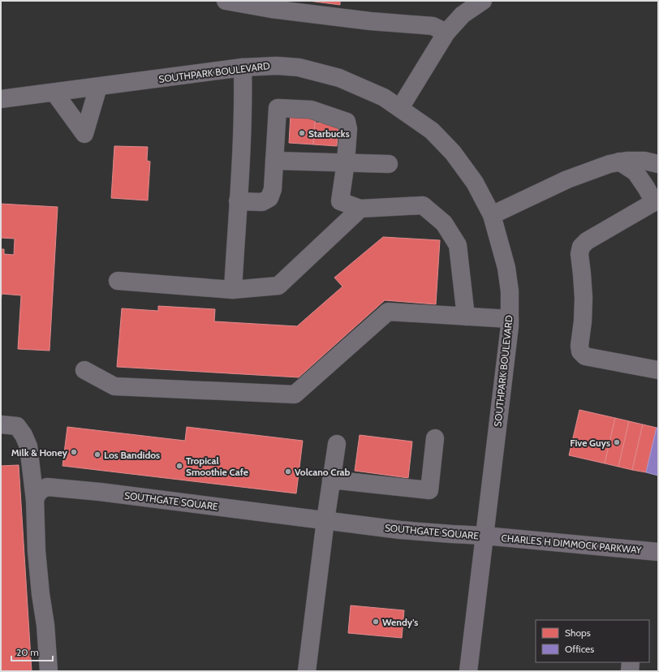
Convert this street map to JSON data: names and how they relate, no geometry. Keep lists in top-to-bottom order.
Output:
{
  "streets": {
    "main road": ["SOUTHPARK BOULEVARD", "CHARLES H DIMMOCK PARKWAY"],
    "street": ["SOUTHGATE SQUARE"]
  },
  "crossings": [
    ["SOUTHPARK BOULEVARD", "SOUTHGATE SQUARE"],
    ["SOUTHPARK BOULEVARD", "CHARLES H DIMMOCK PARKWAY"],
    ["SOUTHGATE SQUARE", "CHARLES H DIMMOCK PARKWAY"]
  ],
  "places": [
    "Starbucks",
    "Five Guys",
    "Milk & Honey",
    "Los Bandidos",
    "Tropical Smoothie Cafe",
    "Volcano Crab",
    "Wendy's"
  ],
  "legend": ["Shops", "Offices"],
  "scale_bar": "20 m"
}
